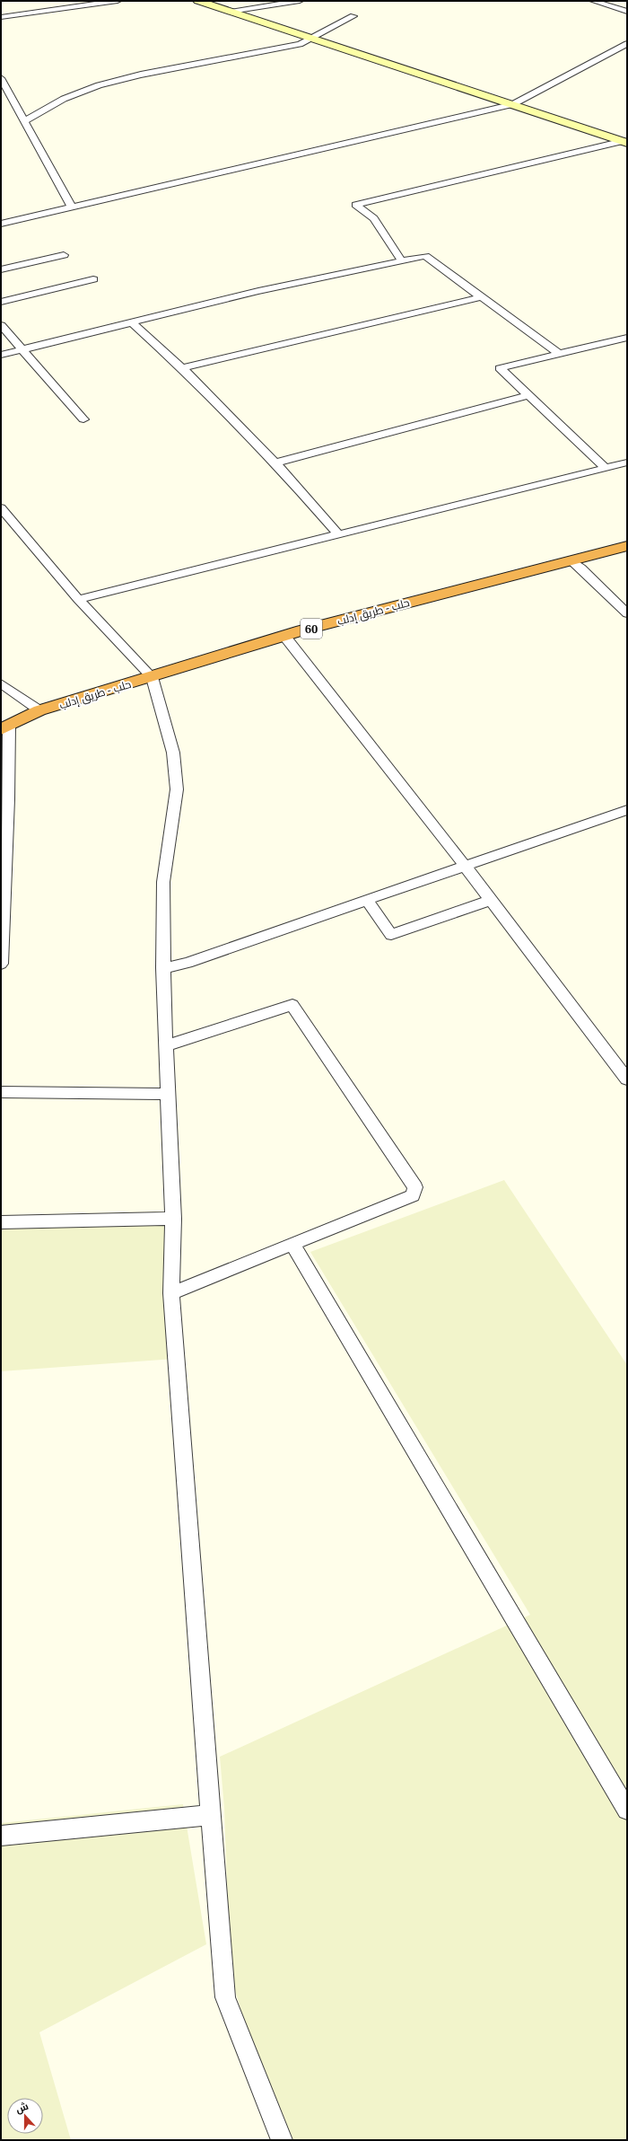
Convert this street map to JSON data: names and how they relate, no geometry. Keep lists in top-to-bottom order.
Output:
{
  "streets": {
    "highway": ["حلب - طريق إدلب", "60"]
  },
  "north": "top"
}
